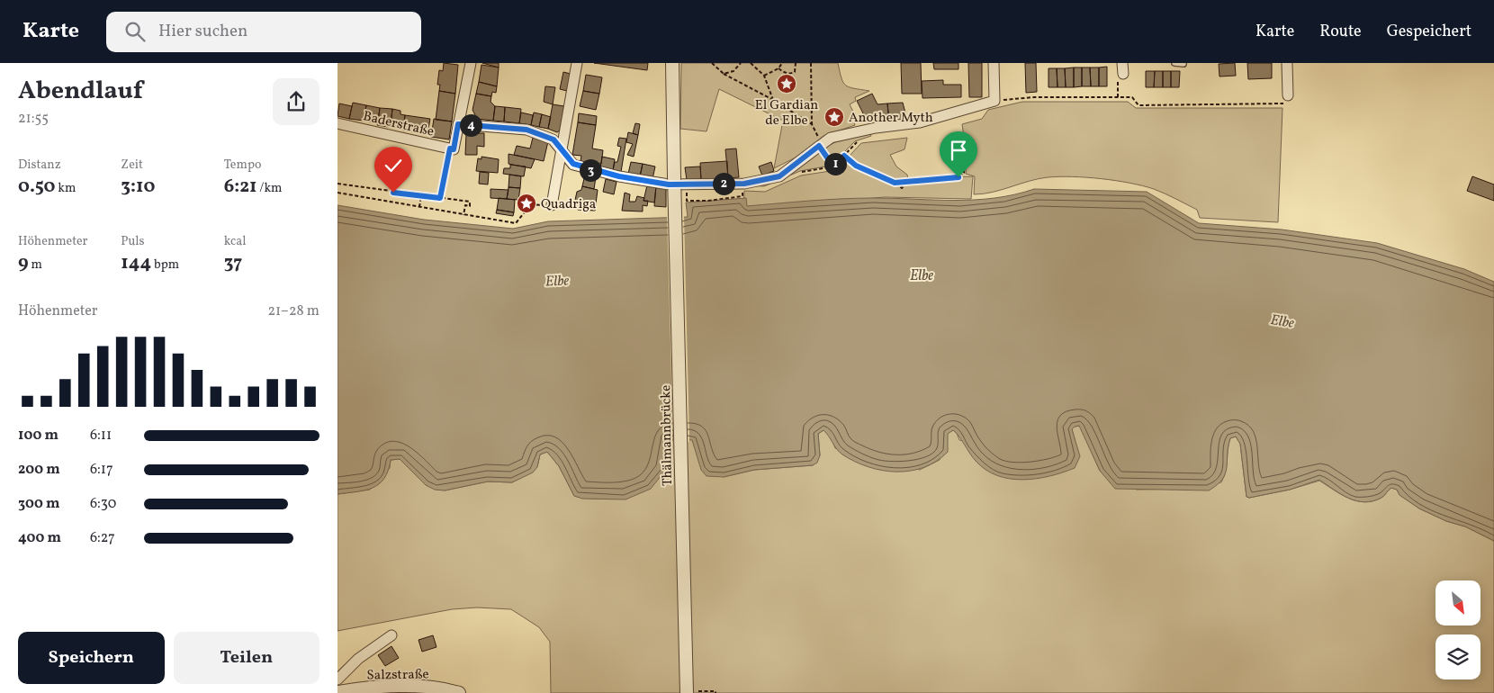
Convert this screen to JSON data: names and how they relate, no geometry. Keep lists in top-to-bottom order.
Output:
{
  "streets": {
    "street": ["Baderstraße", "Thälmannbrücke", "Salzstraße"]
  },
  "water": ["Elbe"],
  "places": {
    "place": ["El Gardian de Elbe", "Another Myth", "Quadriga"]
  },
  "north": "bottom right",
  "page": {
    "header": "Karte",
    "search": "Hier suchen",
    "nav": ["Karte", "Route", "Gespeichert"],
    "heading": ["Abendlauf", "21:55"],
    "pins": [
      "4",
      "1",
      "3",
      "2"
    ],
    "stats": [
      ["Distanz", "0.50 km"],
      ["Zeit", "3:10"],
      ["Tempo", "6:21 /km"],
      ["Höhenmeter", "9 m"],
      ["Puls", "144 bpm"],
      ["kcal", "37"]
    ],
    "chart": ["Höhenmeter", "21–28 m"],
    "list": [
      {
        "name": "100 m",
        "note": "6:11"
      },
      {
        "name": "200 m",
        "note": "6:17"
      },
      {
        "name": "300 m",
        "note": "6:30"
      },
      {
        "name": "400 m",
        "note": "6:27"
      }
    ],
    "buttons": ["Speichern", "Teilen"]
  }
}
